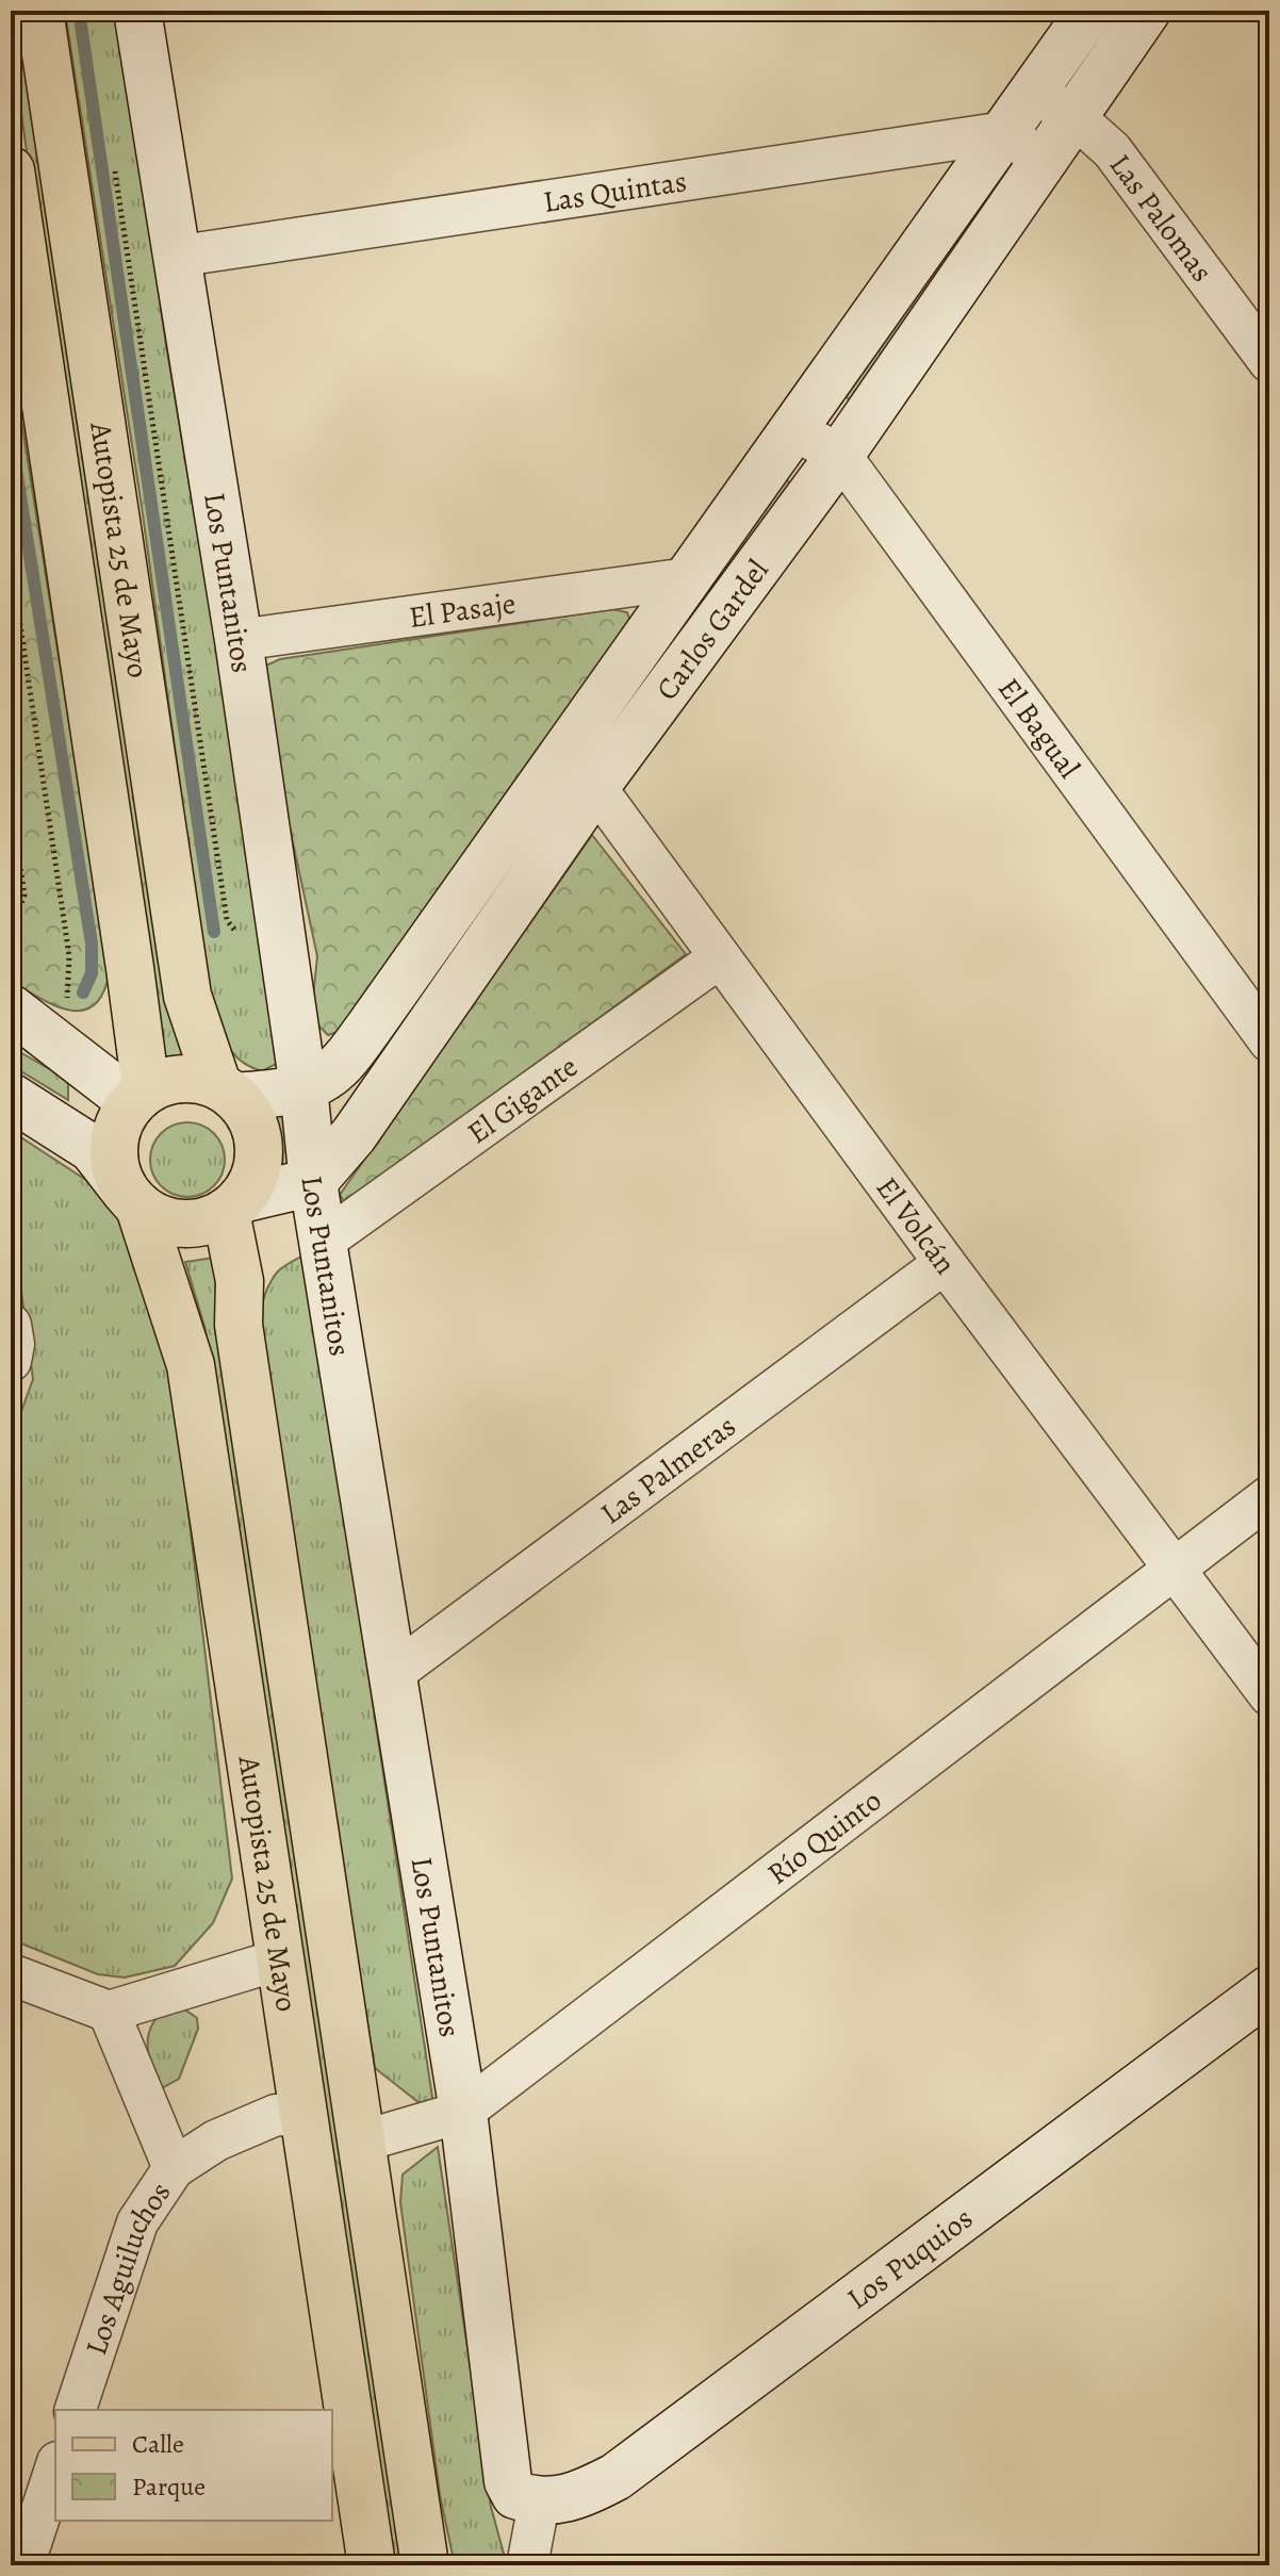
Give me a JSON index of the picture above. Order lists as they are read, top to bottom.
{
  "streets": {
    "main road": ["Autopista 25 de Mayo"],
    "street": [
      "Las Quintas",
      "Las Palomas",
      "Los Puntanitos",
      "El Pasaje",
      "Carlos Gardel",
      "El Bagual",
      "El Gigante",
      "El Volcán",
      "Las Palmeras",
      "Río Quinto",
      "Los Puquios",
      "Los Aguiluchos"
    ]
  },
  "crossings": [
    ["Las Quintas", "Los Puntanitos"],
    ["Las Quintas", "Carlos Gardel"],
    ["Las Palomas", "Carlos Gardel"],
    ["Autopista 25 de Mayo", "Carlos Gardel"],
    ["Autopista 25 de Mayo", "Río Quinto"],
    ["Autopista 25 de Mayo", "Los Aguiluchos"],
    ["Los Puntanitos", "El Pasaje"],
    ["Los Puntanitos", "Carlos Gardel"],
    ["Los Puntanitos", "El Gigante"],
    ["Los Puntanitos", "Las Palmeras"],
    ["Los Puntanitos", "Río Quinto"],
    ["Los Puntanitos", "Los Puquios"],
    ["El Pasaje", "Carlos Gardel"],
    ["Carlos Gardel", "El Bagual"],
    ["Carlos Gardel", "El Volcán"],
    ["El Gigante", "El Volcán"],
    ["El Volcán", "Las Palmeras"],
    ["El Volcán", "Río Quinto"]
  ],
  "legend": ["Calle", "Parque"]
}
